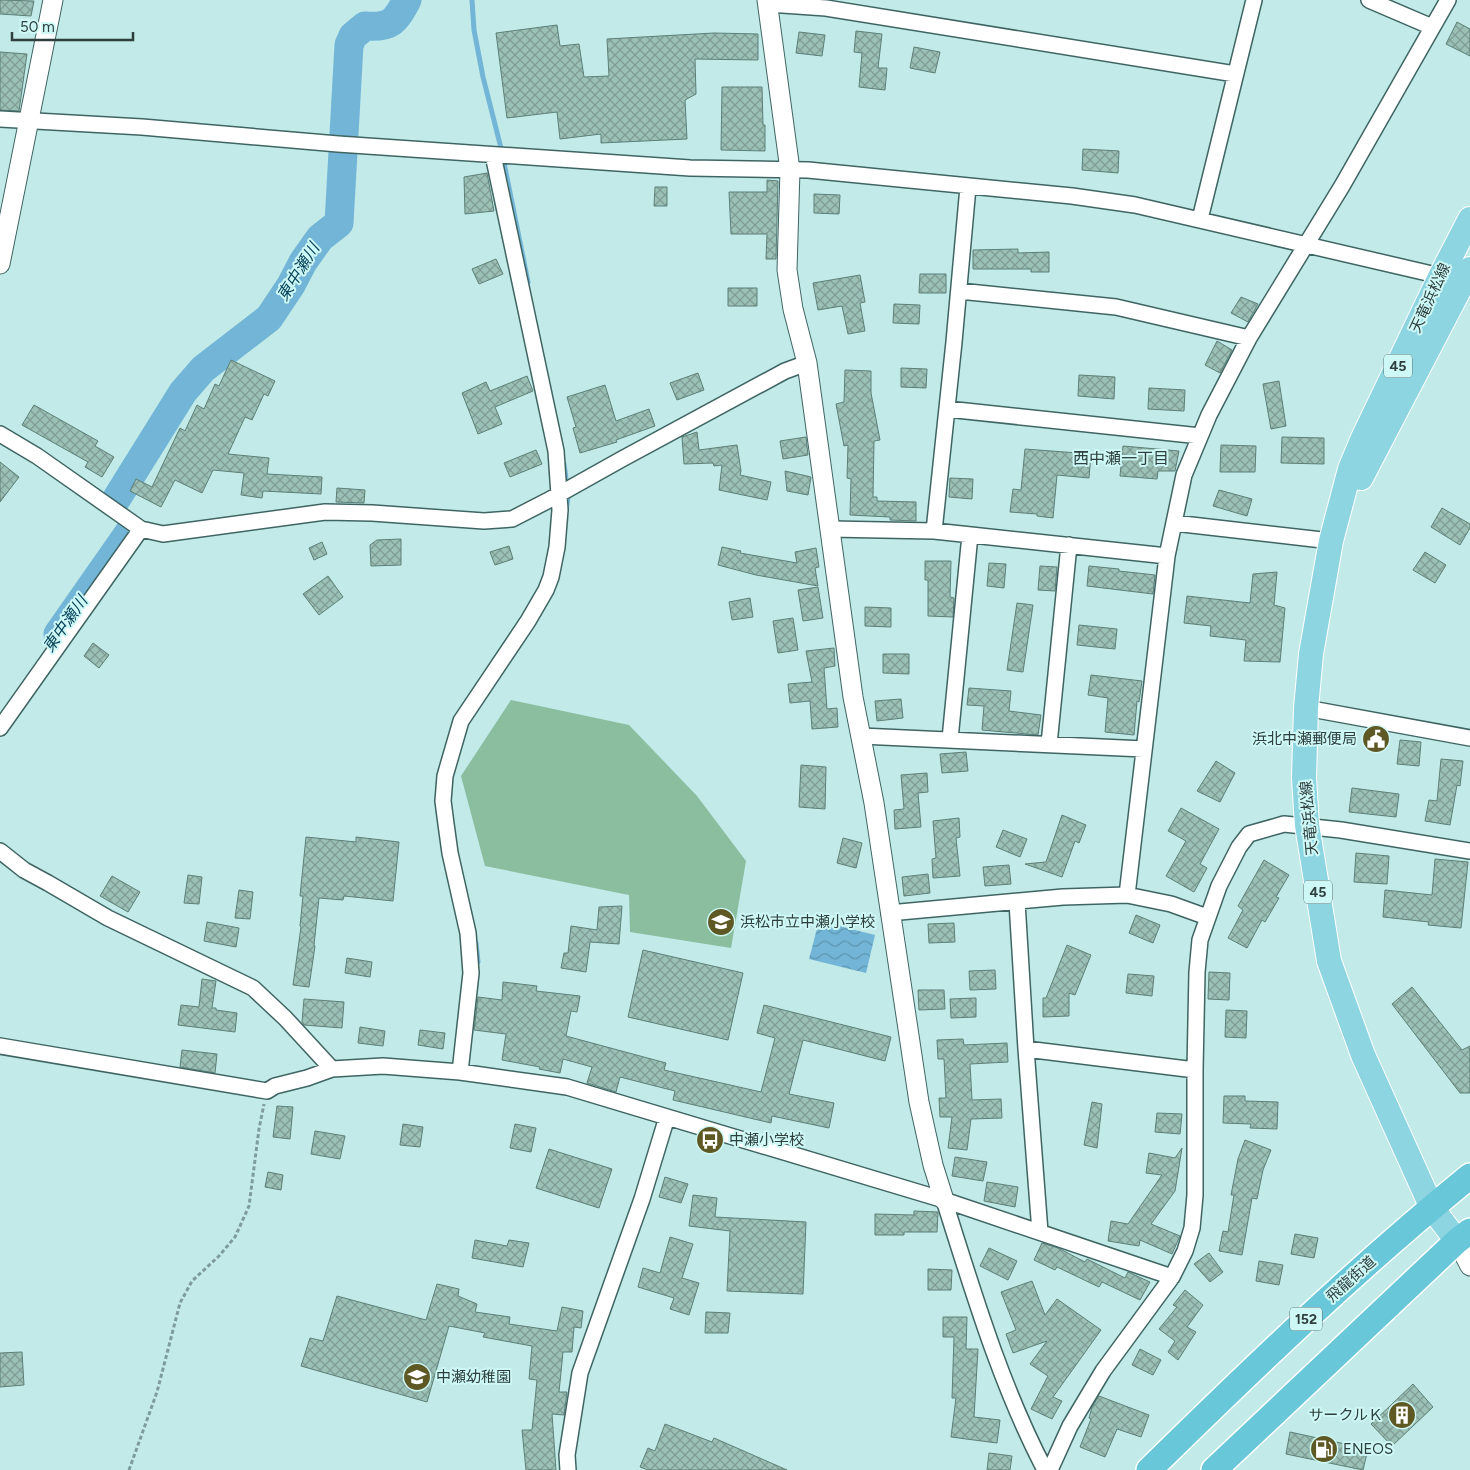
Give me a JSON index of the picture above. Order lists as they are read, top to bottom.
{
  "streets": {
    "highway": ["飛龍街道", "152"],
    "main road": ["天竜浜松線", "45"]
  },
  "crossings": [
    ["天竜浜松線", "飛龍街道"]
  ],
  "districts": ["西中瀬一丁目"],
  "water": ["東中瀬川"],
  "places": {
    "public building": ["浜北中瀬郵便局"],
    "school or university": ["浜松市立中瀬小学校", "中瀬幼稚園"],
    "bus stop": ["中瀬小学校"],
    "building": ["サークルＫ"],
    "fuel station": ["ENEOS"]
  },
  "scale_bar": "50 m"
}
